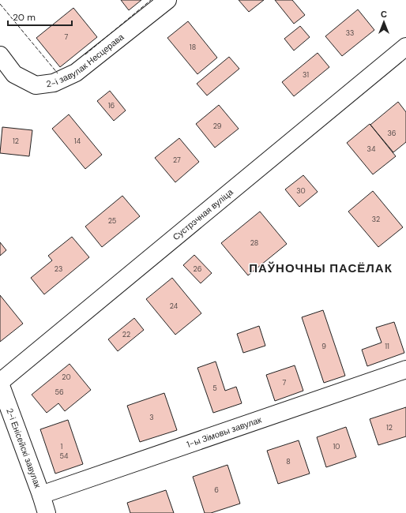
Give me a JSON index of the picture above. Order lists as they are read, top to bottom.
{
  "streets": {
    "street": [
      "2-і завулак Несцерава",
      "Сустрэчная вуліца",
      "1-ы Зімовы завулак",
      "2-і Енісейскі завулак"
    ]
  },
  "crossings": [
    ["Сустрэчная вуліца", "2-і Енісейскі завулак"],
    ["1-ы Зімовы завулак", "2-і Енісейскі завулак"]
  ],
  "districts": ["ПАЎНОЧНЫ ПАСЁЛАК"],
  "house_numbers": [
    "33",
    "7",
    "18",
    "31",
    "16",
    "29",
    "36",
    "12",
    "14",
    "34",
    "27",
    "30",
    "32",
    "25",
    "28",
    "23",
    "26",
    "24",
    "22",
    "9",
    "11",
    "20",
    "7",
    "5",
    "56",
    "3",
    "12",
    "1",
    "10",
    "54",
    "8",
    "6"
  ],
  "scale_bar": "20 m",
  "north": "top"
}
